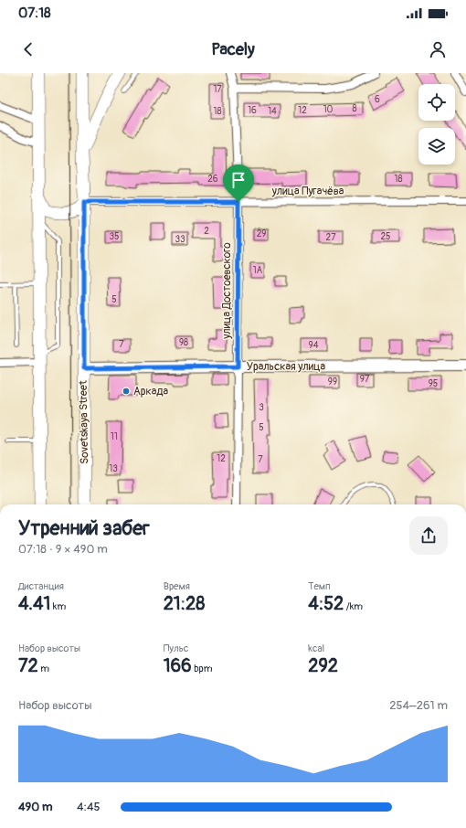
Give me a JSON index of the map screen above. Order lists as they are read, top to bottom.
{
  "streets": {
    "main road": ["Sovetskaya Street"],
    "street": ["улица Пугачёва", "улица Достоевского", "Уральская улица"]
  },
  "crossings": [
    ["улица Пугачёва", "улица Достоевского"],
    ["улица Пугачёва", "Sovetskaya Street"],
    ["улица Достоевского", "Уральская улица"],
    ["Уральская улица", "Sovetskaya Street"]
  ],
  "places": ["Аркада"],
  "house_numbers": [
    "17",
    "6",
    "8",
    "10",
    "16",
    "12",
    "18",
    "14",
    "26",
    "18",
    "2",
    "29",
    "35",
    "25",
    "27",
    "33",
    "1А",
    "5",
    "98",
    "7",
    "94",
    "97",
    "99",
    "95",
    "3",
    "5",
    "11",
    "12",
    "7",
    "13"
  ],
  "page": {
    "status": "07:18",
    "header": "Pacely",
    "heading": ["Утренний забег", "07:18 · 9 × 490 m"],
    "stats": [
      ["Дистанция", "4.41 km"],
      ["Время", "21:28"],
      ["Темп", "4:52 /km"],
      ["Набор высоты", "72 m"],
      ["Пульс", "166 bpm"],
      ["kcal", "292"]
    ],
    "chart": ["Набор высоты", "254–261 m"],
    "list": [
      {
        "name": "490 m",
        "note": "4:45"
      }
    ]
  }
}
